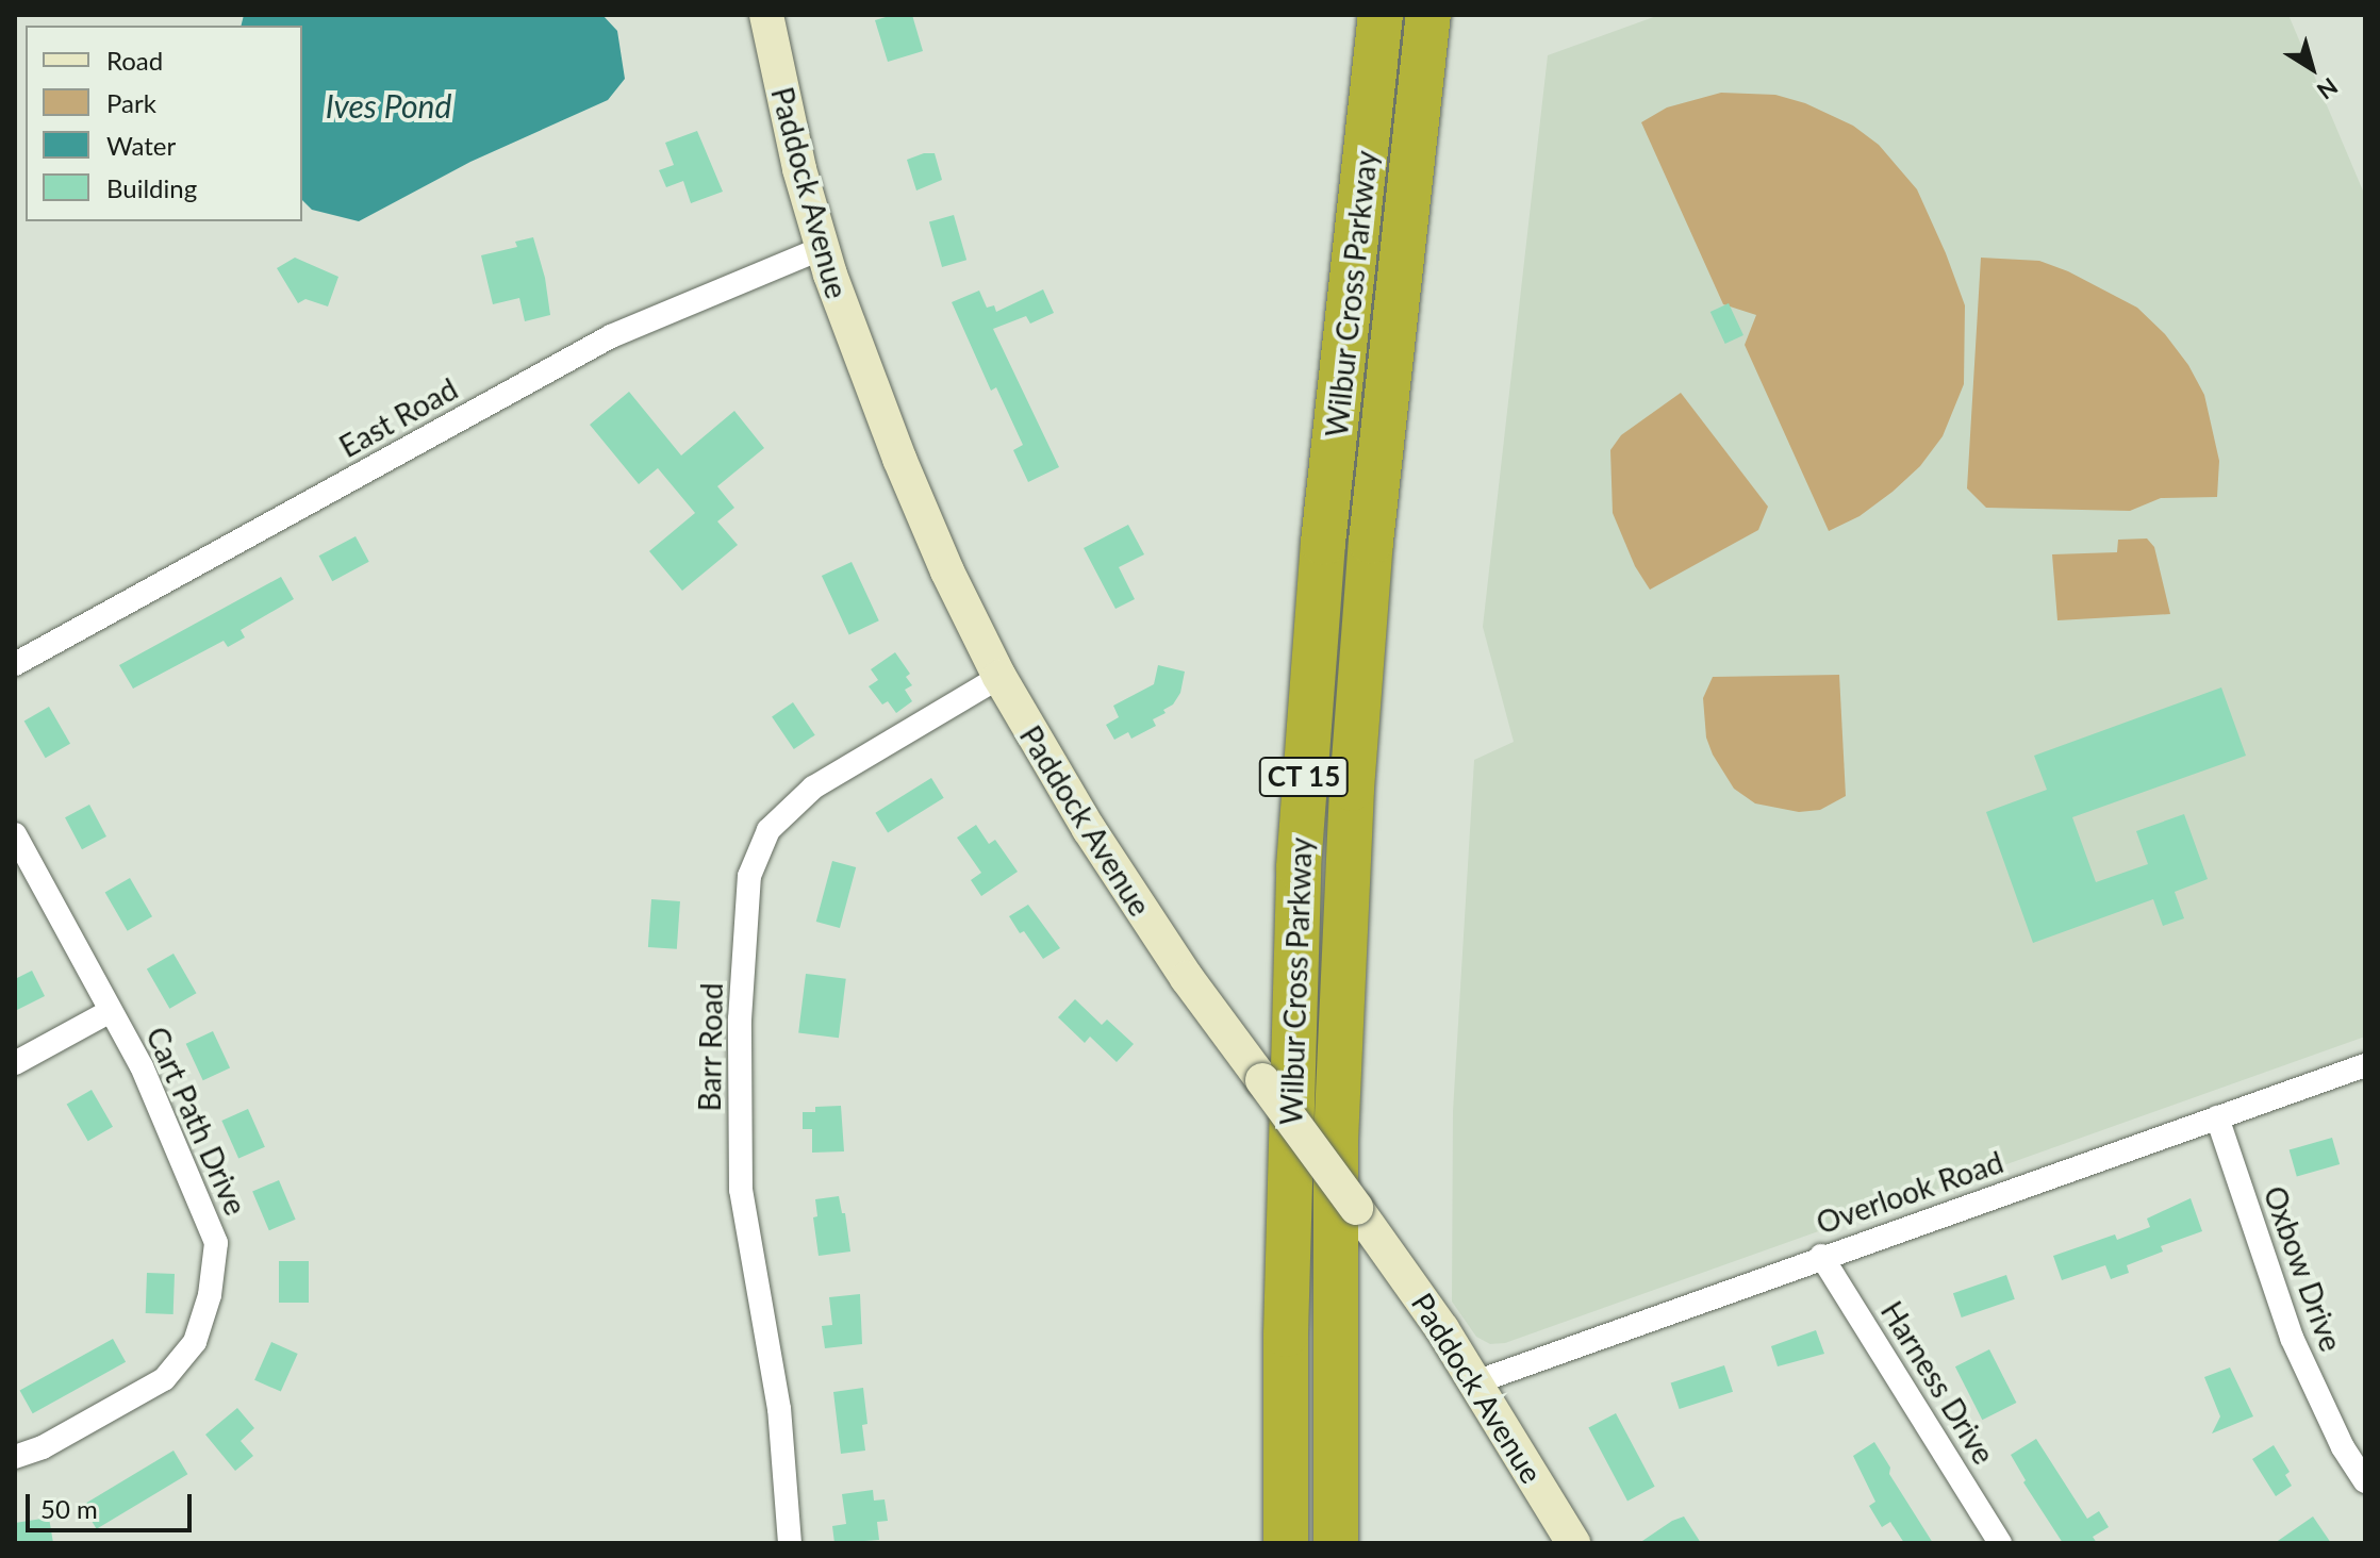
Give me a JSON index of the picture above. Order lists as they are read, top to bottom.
{
  "streets": {
    "highway": ["Wilbur Cross Parkway", "CT 15"],
    "main road": ["Paddock Avenue"],
    "street": [
      "East Road",
      "Barr Road",
      "Cart Path Drive",
      "Overlook Road",
      "Oxbow Drive",
      "Harness Drive"
    ]
  },
  "crossings": [
    ["Paddock Avenue", "East Road"],
    ["Paddock Avenue", "Barr Road"],
    ["Paddock Avenue", "Overlook Road"],
    ["Overlook Road", "Oxbow Drive"],
    ["Overlook Road", "Harness Drive"]
  ],
  "water": ["Ives Pond"],
  "legend": [
    "Road",
    "Park",
    "Water",
    "Building"
  ],
  "scale_bar": "50 m",
  "north": "bottom right"
}
